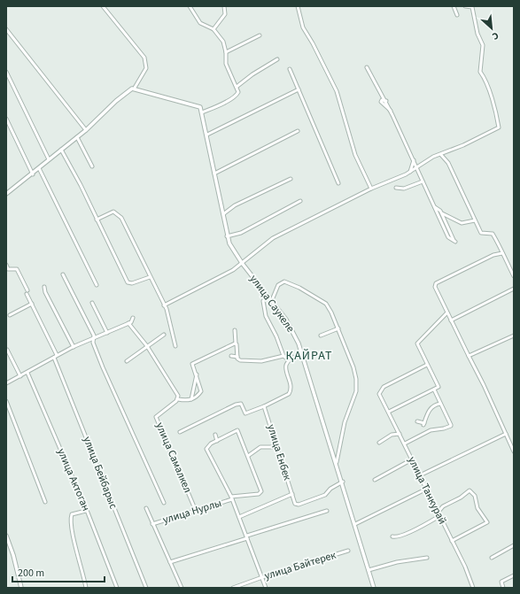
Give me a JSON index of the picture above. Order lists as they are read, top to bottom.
{
  "streets": {
    "street": [
      "улица Саукеле",
      "улица Енбек",
      "улица Самалкел",
      "улица Бейбарыс",
      "улица Актоган",
      "улица Танкурай",
      "улица Нурлы",
      "улица Байтерек"
    ]
  },
  "crossings": [
    ["улица Самалкел", "улица Нурлы"]
  ],
  "districts": ["ҚАЙРАТ"],
  "scale_bar": "200 m",
  "north": "bottom right"
}
